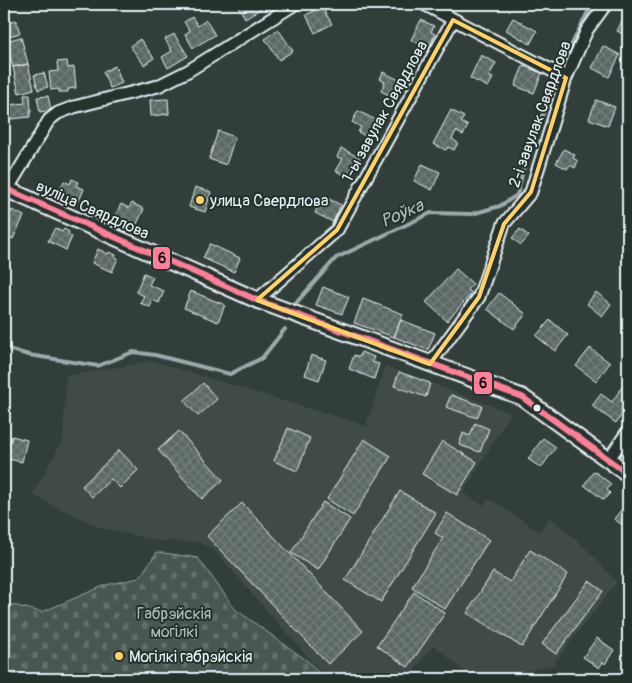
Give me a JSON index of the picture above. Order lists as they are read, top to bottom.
{
  "streets": {
    "street": ["1-ы завулак Свярдлова", "2-і завулак Свярдлова", "вуліца Свярдлова"]
  },
  "crossings": [
    ["1-ы завулак Свярдлова", "вуліца Свярдлова"],
    ["2-і завулак Свярдлова", "вуліца Свярдлова"]
  ],
  "water": ["Роўка"],
  "parks": ["Габрэйскія могілкі"],
  "places": ["улица Свердлова", "Могілкі габрэйскія"],
  "lines": ["transit line 6"]
}
